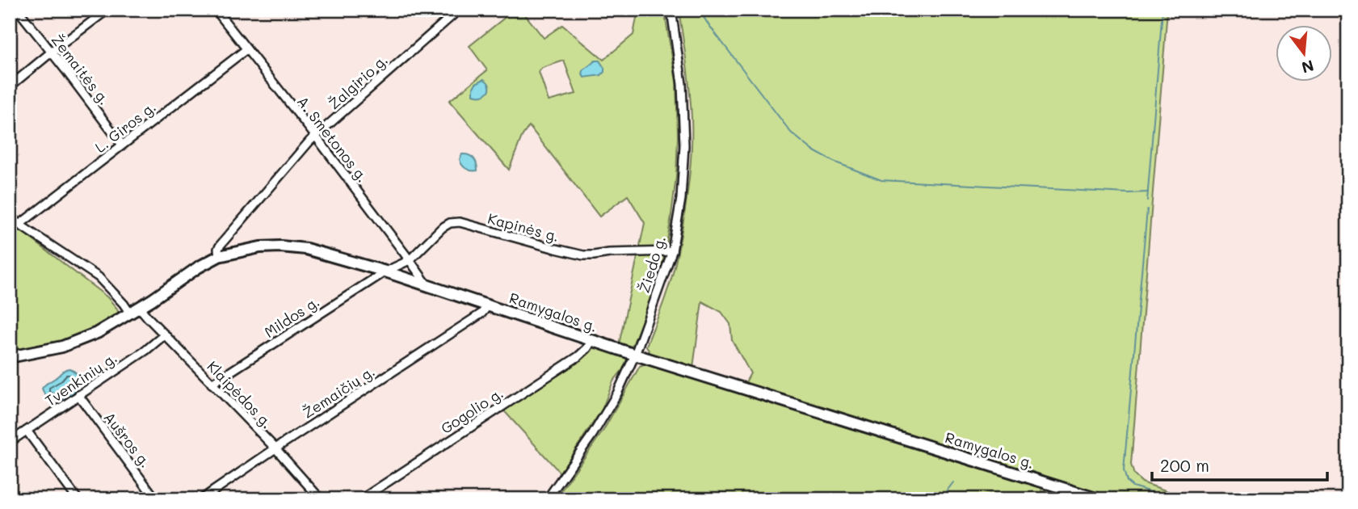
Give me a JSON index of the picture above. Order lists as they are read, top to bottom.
{
  "streets": {
    "main road": ["Ramygalos g."],
    "street": [
      "Žemaitės g.",
      "Žalgirio g.",
      "L. Giros g.",
      "A. Smetonos g.",
      "Kapinės g.",
      "Žiedo g.",
      "Mildos g.",
      "Tvenkinių g.",
      "Žemaičių g.",
      "Klaipėdos g.",
      "Gogolio g.",
      "Aušros g."
    ]
  },
  "crossings": [
    ["Žemaitės g.", "L. Giros g."],
    ["Žalgirio g.", "A. Smetonos g."],
    ["Žalgirio g.", "Ramygalos g."],
    ["L. Giros g.", "A. Smetonos g."],
    ["L. Giros g.", "Klaipėdos g."],
    ["A. Smetonos g.", "Kapinės g."],
    ["A. Smetonos g.", "Ramygalos g."],
    ["Kapinės g.", "Žiedo g."],
    ["Kapinės g.", "Ramygalos g."],
    ["Kapinės g.", "Mildos g."],
    ["Žiedo g.", "Ramygalos g."],
    ["Ramygalos g.", "Mildos g."],
    ["Ramygalos g.", "Žemaičių g."],
    ["Ramygalos g.", "Klaipėdos g."],
    ["Ramygalos g.", "Gogolio g."],
    ["Mildos g.", "Klaipėdos g."],
    ["Tvenkinių g.", "Klaipėdos g."],
    ["Tvenkinių g.", "Aušros g."],
    ["Žemaičių g.", "Klaipėdos g."]
  ],
  "scale_bar": "200 m",
  "north": "bottom"
}
